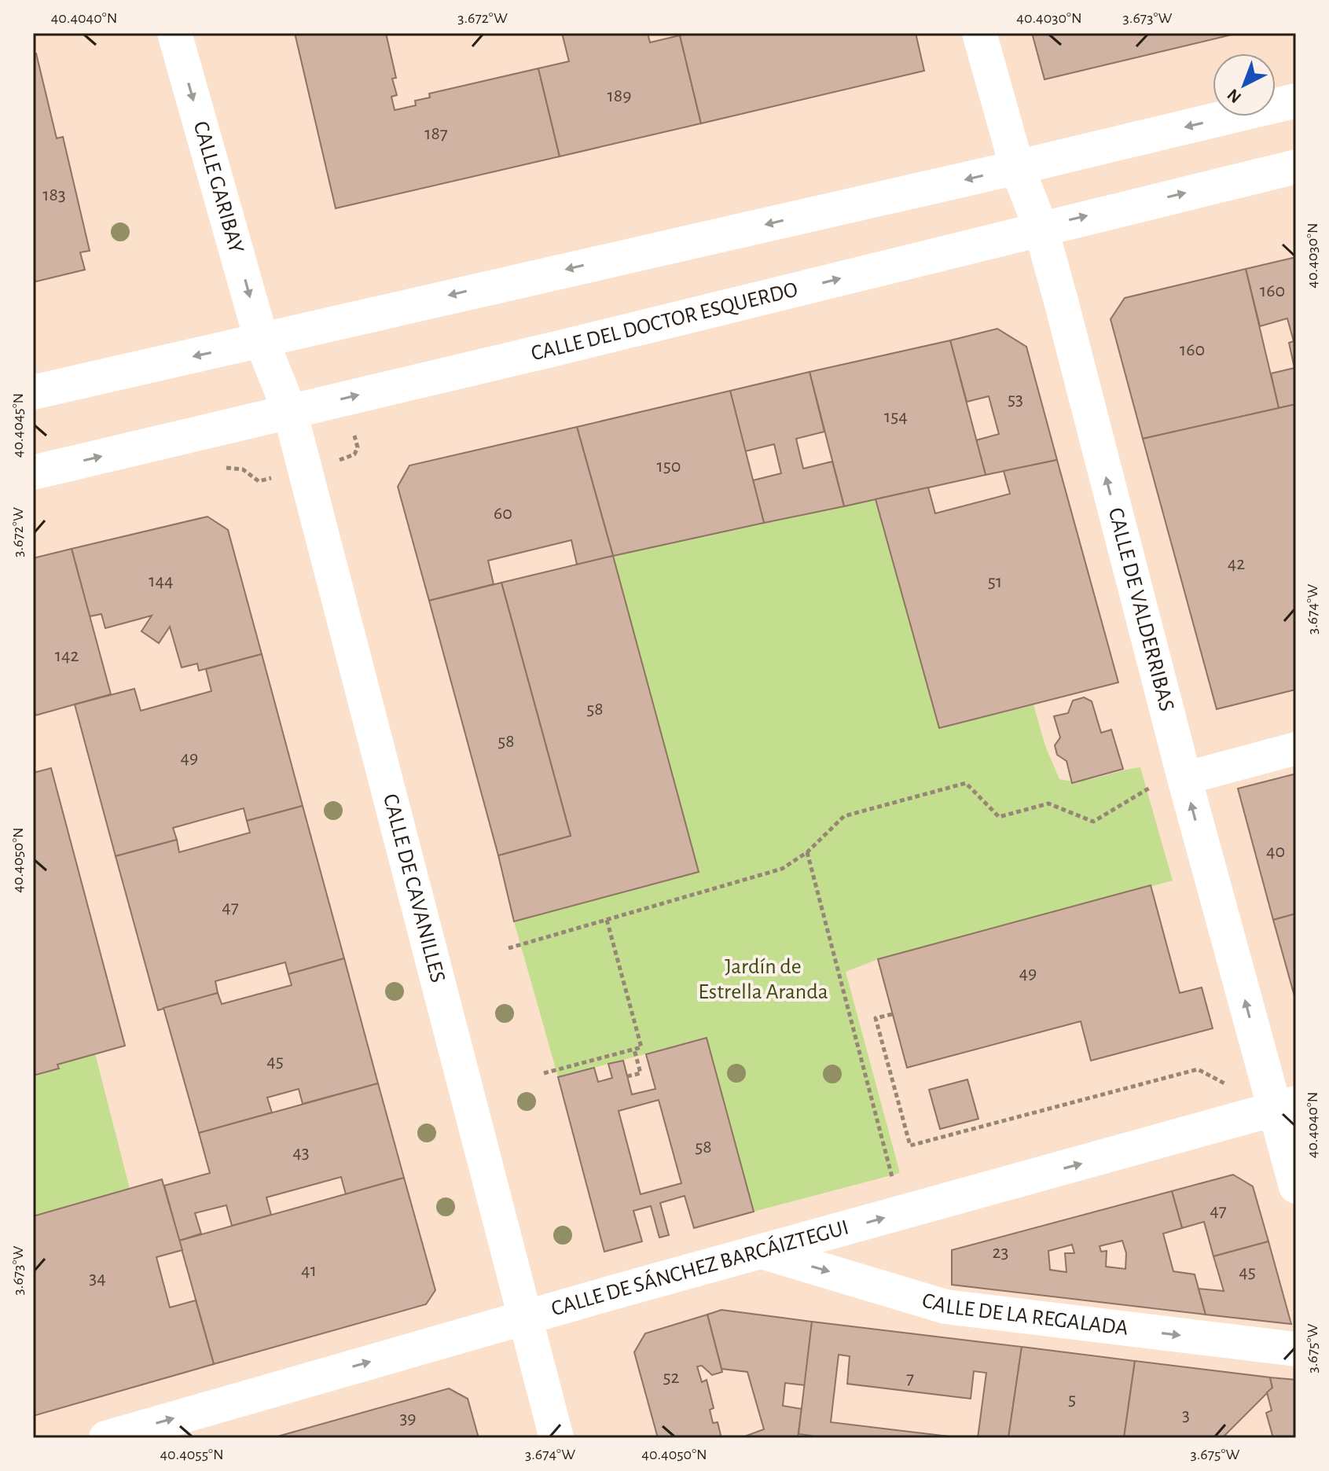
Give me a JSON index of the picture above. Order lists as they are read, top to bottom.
{
  "streets": {
    "street": [
      "CALLE GARIBAY",
      "CALLE DEL DOCTOR ESQUERDO",
      "CALLE DE VALDERRIBAS",
      "CALLE DE CAVANILLES",
      "CALLE DE SÁNCHEZ BARCÁIZTEGUI",
      "CALLE DE LA REGALADA"
    ]
  },
  "crossings": [
    ["CALLE GARIBAY", "CALLE DE CAVANILLES"],
    ["CALLE DEL DOCTOR ESQUERDO", "CALLE DE VALDERRIBAS"],
    ["CALLE DEL DOCTOR ESQUERDO", "CALLE DE CAVANILLES"],
    ["CALLE DE VALDERRIBAS", "CALLE DE SÁNCHEZ BARCÁIZTEGUI"],
    ["CALLE DE CAVANILLES", "CALLE DE SÁNCHEZ BARCÁIZTEGUI"],
    ["CALLE DE SÁNCHEZ BARCÁIZTEGUI", "CALLE DE LA REGALADA"]
  ],
  "one_way": [
    "CALLE GARIBAY",
    "CALLE DE VALDERRIBAS",
    "CALLE DE SÁNCHEZ BARCÁIZTEGUI",
    "CALLE DE LA REGALADA"
  ],
  "parks": ["Jardín de Estrella Aranda"],
  "house_numbers": [
    "189",
    "187",
    "183",
    "160",
    "160",
    "53",
    "154",
    "150",
    "60",
    "42",
    "144",
    "51",
    "142",
    "58",
    "58",
    "49",
    "40",
    "47",
    "49",
    "45",
    "58",
    "43",
    "47",
    "23",
    "41",
    "45",
    "34",
    "52",
    "7",
    "5",
    "3",
    "39"
  ],
  "north": "bottom left",
  "coordinates": [
    "40.4040°N",
    "3.672°W",
    "40.4030°N",
    "3.673°W",
    "40.4045°N",
    "3.674°W",
    "40.4050°N",
    "3.675°W",
    "40.4055°N"
  ]
}
